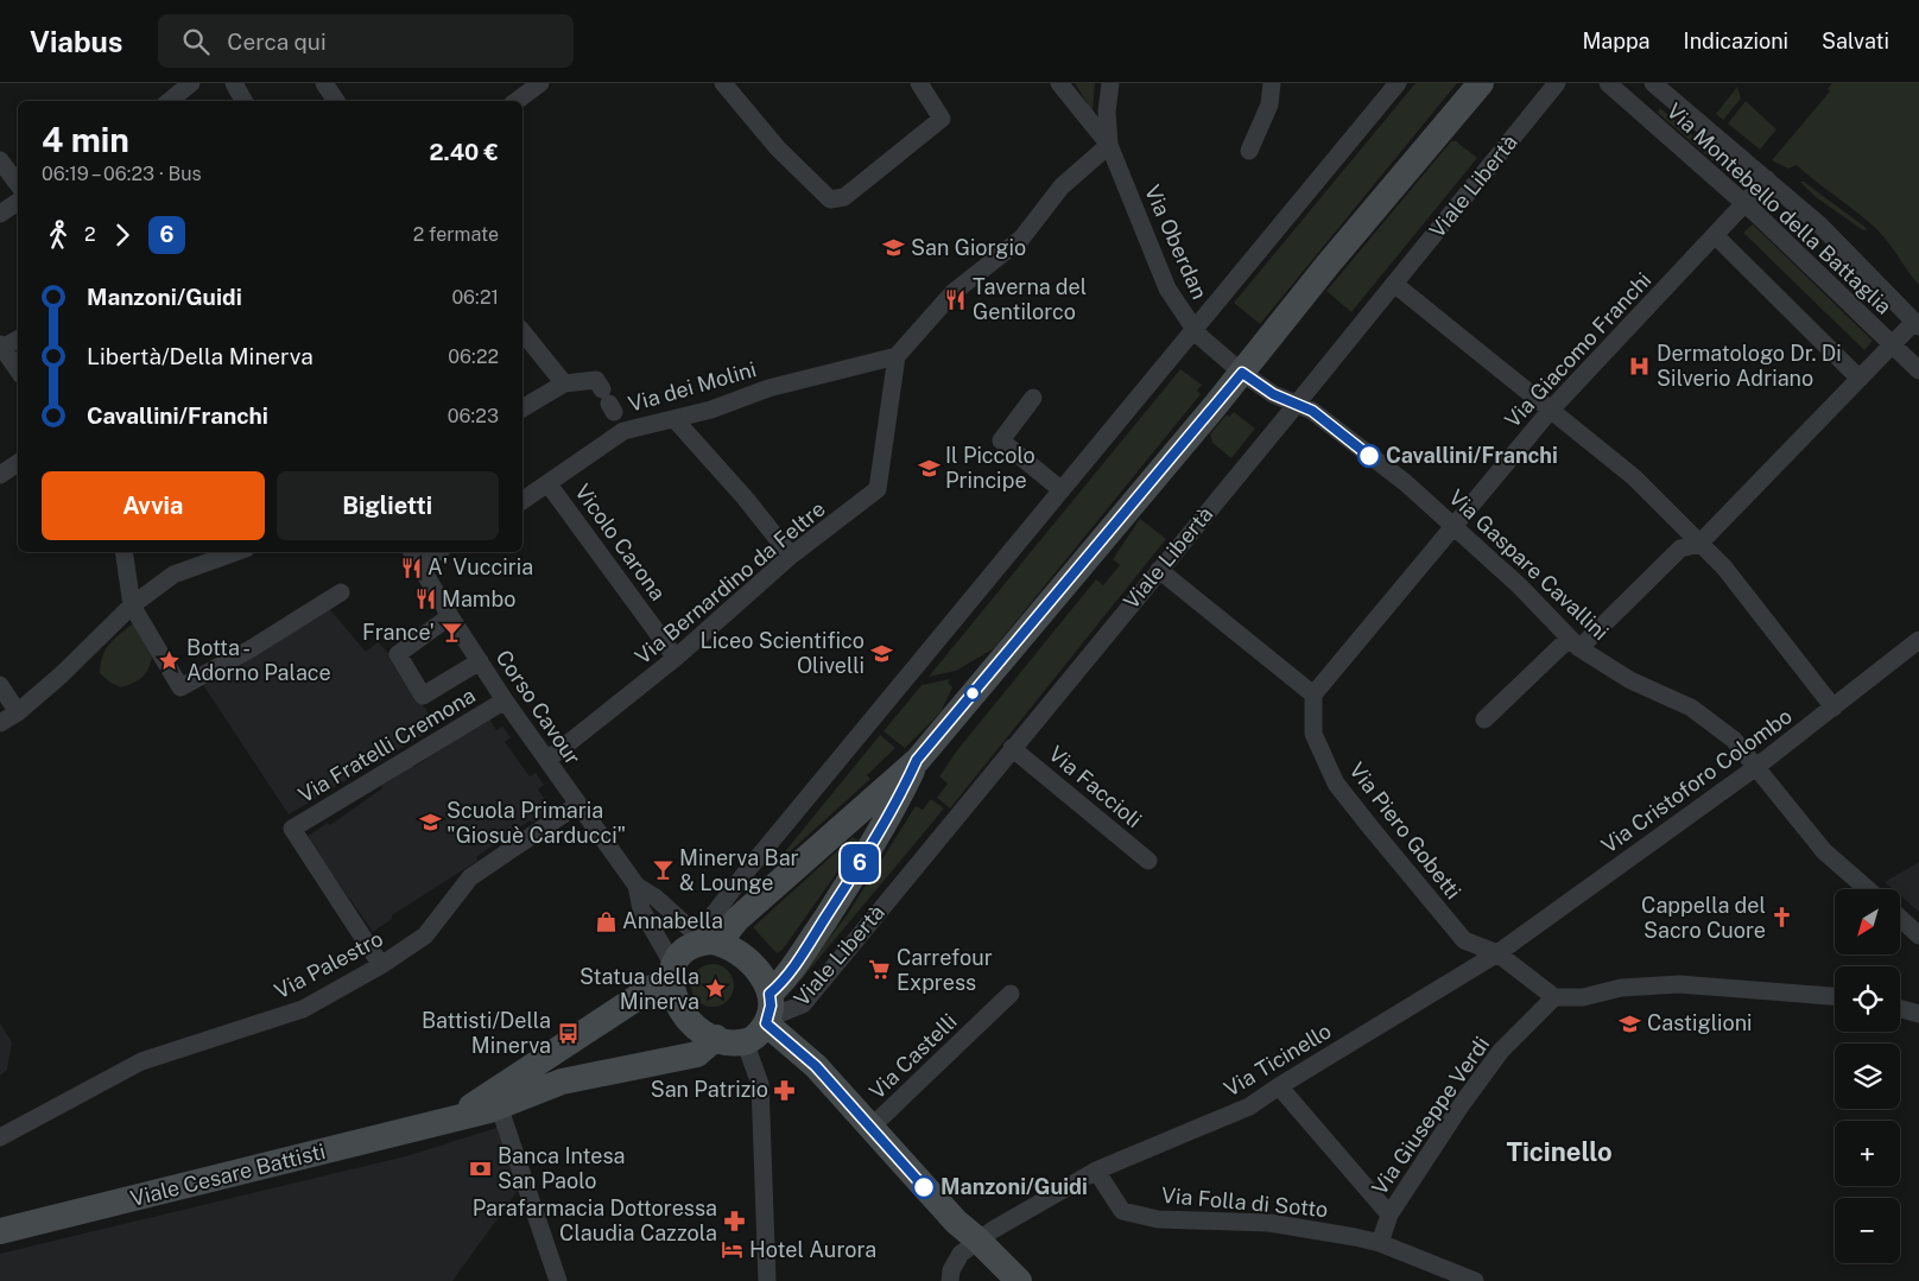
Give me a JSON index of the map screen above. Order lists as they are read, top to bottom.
{
  "streets": {
    "main road": ["Viale Libertà", "Viale Cesare Battisti"],
    "street": [
      "Via Montebello della Battaglia",
      "Via Oberdan",
      "Via Giacomo Franchi",
      "Via dei Molini",
      "Vicolo Carona",
      "Via Gaspare Cavallini",
      "Via Bernardino da Feltre",
      "Corso Cavour",
      "Via Fratelli Cremona",
      "Via Cristoforo Colombo",
      "Via Faccioli",
      "Via Piero Gobetti",
      "Via Palestro",
      "Via Castelli",
      "Via Ticinello",
      "Via Giuseppe Verdi",
      "Via Folla di Sotto"
    ]
  },
  "crossings": [
    ["Viale Libertà", "Via Oberdan"],
    ["Viale Libertà", "Via Gaspare Cavallini"],
    ["Viale Libertà", "Corso Cavour"],
    ["Viale Libertà", "Via Faccioli"],
    ["Viale Libertà", "Viale Cesare Battisti"],
    ["Via Montebello della Battaglia", "Via Giacomo Franchi"],
    ["Via Oberdan", "Via Gaspare Cavallini"],
    ["Via Giacomo Franchi", "Via Gaspare Cavallini"],
    ["Via Giacomo Franchi", "Via Piero Gobetti"],
    ["Via dei Molini", "Vicolo Carona"],
    ["Via dei Molini", "Via Bernardino da Feltre"],
    ["Vicolo Carona", "Via Bernardino da Feltre"],
    ["Via Gaspare Cavallini", "Via Cristoforo Colombo"],
    ["Via Bernardino da Feltre", "Corso Cavour"],
    ["Corso Cavour", "Via Fratelli Cremona"],
    ["Corso Cavour", "Via Palestro"],
    ["Corso Cavour", "Viale Cesare Battisti"],
    ["Via Fratelli Cremona", "Via Palestro"],
    ["Via Cristoforo Colombo", "Via Piero Gobetti"],
    ["Via Cristoforo Colombo", "Via Ticinello"],
    ["Via Piero Gobetti", "Via Ticinello"],
    ["Via Ticinello", "Via Folla di Sotto"],
    ["Via Giuseppe Verdi", "Via Folla di Sotto"]
  ],
  "districts": ["Ticinello"],
  "places": {
    "school or university": [
      "San Giorgio",
      "Il Piccolo Principe",
      "Liceo Scientifico Olivelli",
      "Scuola Primaria \"Giosuè Carducci\"",
      "Castiglioni"
    ],
    "restaurant": ["Taverna del Gentilorco", "A' Vucciria", "Mambo"],
    "hospital": ["Dermatologo Dr. Di Silverio Adriano"],
    "other": ["Cavallini/Franchi", "Manzoni/Guidi"],
    "bar": ["France'", "Minerva Bar & Lounge"],
    "place": ["Botta - Adorno Palace", "Statua della Minerva"],
    "church": ["Cappella del Sacro Cuore"],
    "shop": ["Annabella"],
    "supermarket": ["Carrefour Express"],
    "bus stop": ["Battisti/Della Minerva"],
    "pharmacy": ["San Patrizio", "Parafarmacia Dottoressa Claudia Cazzola"],
    "bank": ["Banca Intesa San Paolo"],
    "hotel": ["Hotel Aurora"]
  },
  "lines": ["bus line 6"],
  "north": "bottom left",
  "page": {
    "header": "Viabus",
    "search": "Cerca qui",
    "nav": ["Mappa", "Indicazioni", "Salvati"],
    "on_map": "6",
    "heading": ["4 min", "06:19 – 06:23 · Bus", "2.40 €"],
    "legs": ["2", "6", "2 fermate"],
    "list": [
      {
        "name": "Manzoni/Guidi",
        "value": "06:21"
      },
      {
        "name": "Libertà/Della Minerva",
        "value": "06:22"
      },
      {
        "name": "Cavallini/Franchi",
        "value": "06:23"
      }
    ],
    "buttons": ["Avvia", "Biglietti"],
    "map_buttons": ["+", "−"]
  }
}
